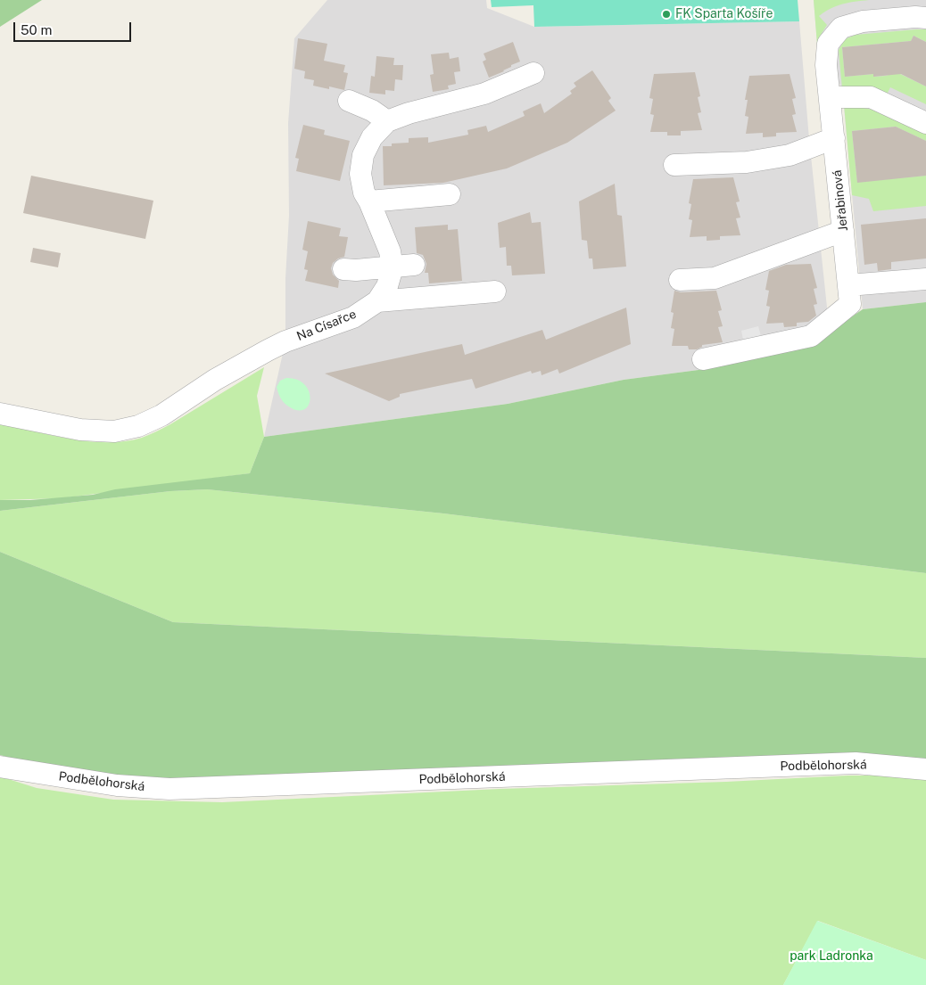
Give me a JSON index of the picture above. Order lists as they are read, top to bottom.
{
  "streets": {
    "street": ["Jeřabinová", "Na Císařce", "Podbělohorská"]
  },
  "parks": ["park Ladronka"],
  "places": ["FK Sparta Košíře"],
  "scale_bar": "50 m"
}
